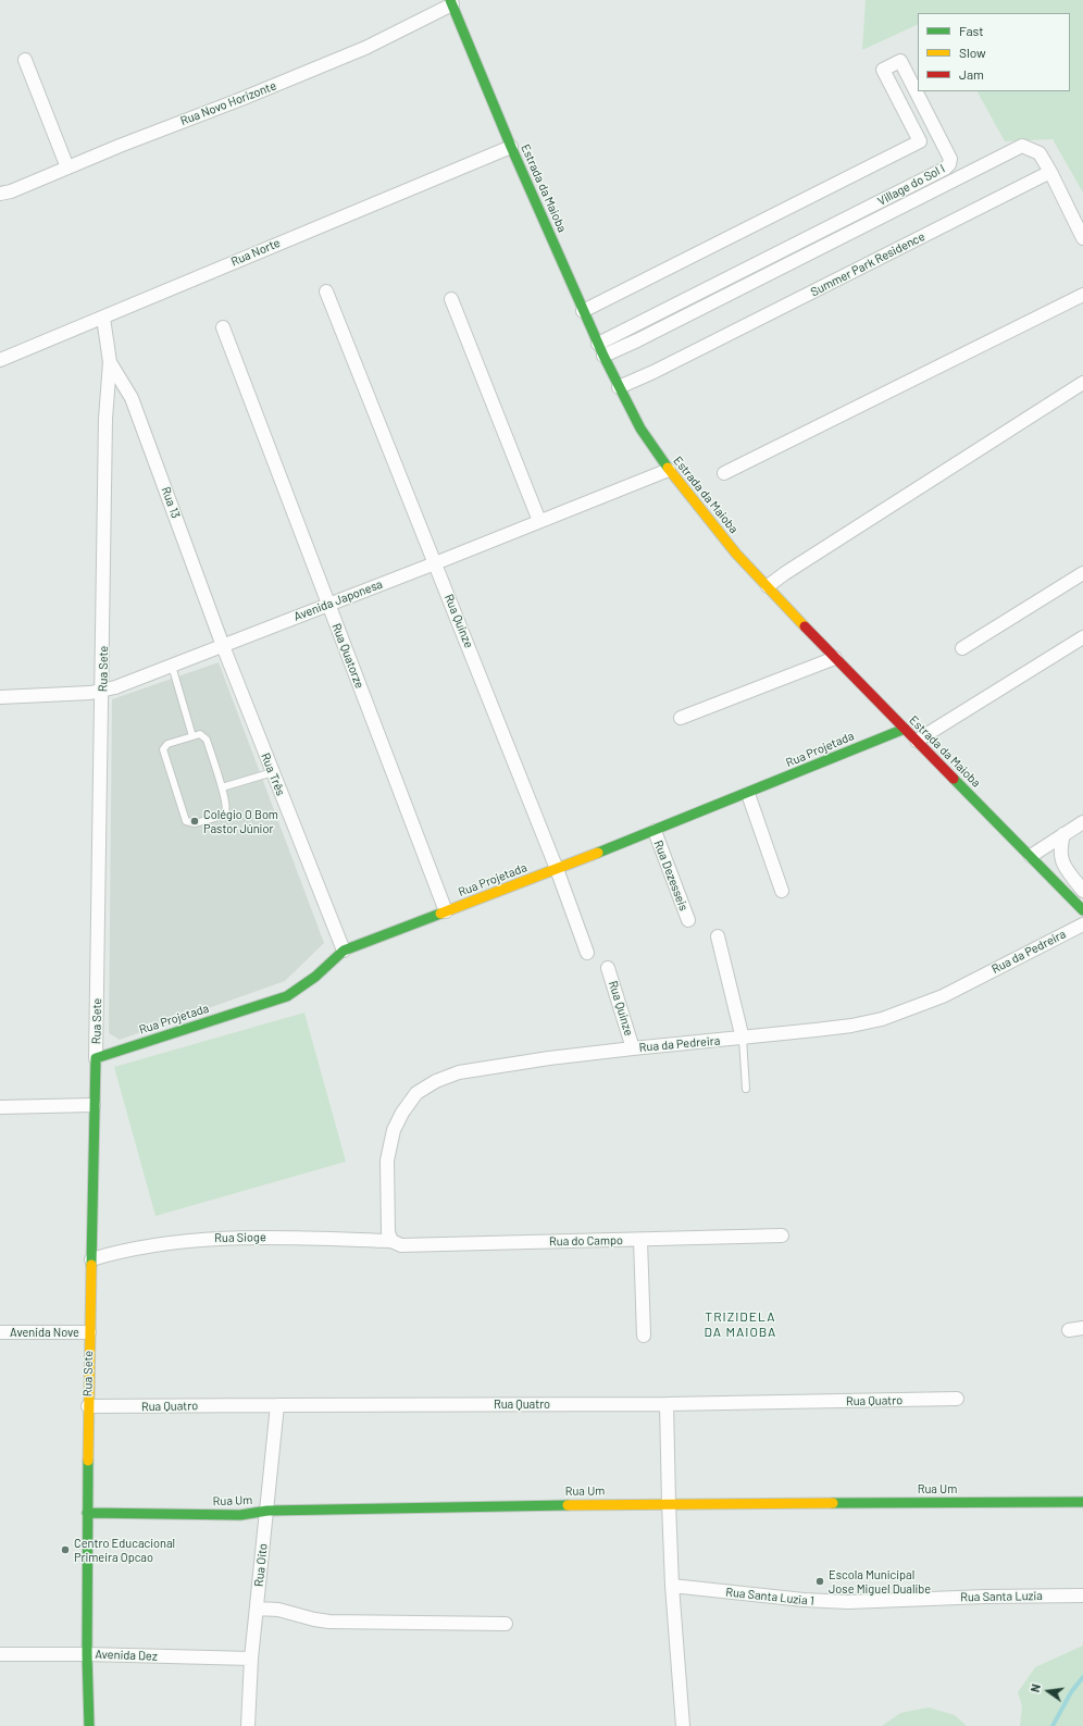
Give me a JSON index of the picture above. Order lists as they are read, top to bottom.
{
  "streets": {
    "street": [
      "Rua Novo Horizonte",
      "Village do Sol I",
      "Estrada da Maioba",
      "Rua Norte",
      "Summer Park Residence",
      "Rua 13",
      "Avenida Japonesa",
      "Rua Quinze",
      "Rua Quatorze",
      "Rua Sete",
      "Rua Projetada",
      "Rua Três",
      "Rua Dezesseis",
      "Rua da Pedreira",
      "Rua Sioge",
      "Rua do Campo",
      "Avenida Nove",
      "Rua Quatro",
      "Rua Um",
      "Rua Oito",
      "Rua Santa Luzia 1",
      "Rua Santa Luzia",
      "Avenida Dez"
    ]
  },
  "crossings": [
    ["Rua Novo Horizonte", "Estrada da Maioba"],
    ["Village do Sol I", "Estrada da Maioba"],
    ["Estrada da Maioba", "Rua Norte"],
    ["Estrada da Maioba", "Summer Park Residence"],
    ["Estrada da Maioba", "Avenida Japonesa"],
    ["Estrada da Maioba", "Rua Projetada"],
    ["Rua Norte", "Rua Sete"],
    ["Rua 13", "Avenida Japonesa"],
    ["Rua 13", "Rua Sete"],
    ["Rua 13", "Rua Três"],
    ["Avenida Japonesa", "Rua Quinze"],
    ["Avenida Japonesa", "Rua Quatorze"],
    ["Avenida Japonesa", "Rua Sete"],
    ["Avenida Japonesa", "Rua Três"],
    ["Rua Quinze", "Rua Projetada"],
    ["Rua Quinze", "Rua da Pedreira"],
    ["Rua Quatorze", "Rua Projetada"],
    ["Rua Sete", "Rua Projetada"],
    ["Rua Sete", "Rua Sioge"],
    ["Rua Sete", "Avenida Nove"],
    ["Rua Sete", "Rua Quatro"],
    ["Rua Sete", "Rua Um"],
    ["Rua Sete", "Avenida Dez"],
    ["Rua Projetada", "Rua Três"],
    ["Rua Projetada", "Rua Dezesseis"],
    ["Rua da Pedreira", "Rua Sioge"],
    ["Rua da Pedreira", "Rua do Campo"],
    ["Rua Sioge", "Rua do Campo"],
    ["Rua Quatro", "Rua Oito"],
    ["Rua Um", "Rua Oito"],
    ["Rua Oito", "Avenida Dez"],
    ["Rua Santa Luzia 1", "Rua Santa Luzia"]
  ],
  "districts": ["TRIZIDELA DA MAIOBA"],
  "places": ["Colégio O Bom Pastor Júnior", "Centro Educacional Primeira Opcao", "Escola Municipal Jose Miguel Dualibe"],
  "legend": ["Fast", "Slow", "Jam"],
  "north": "left"
}
